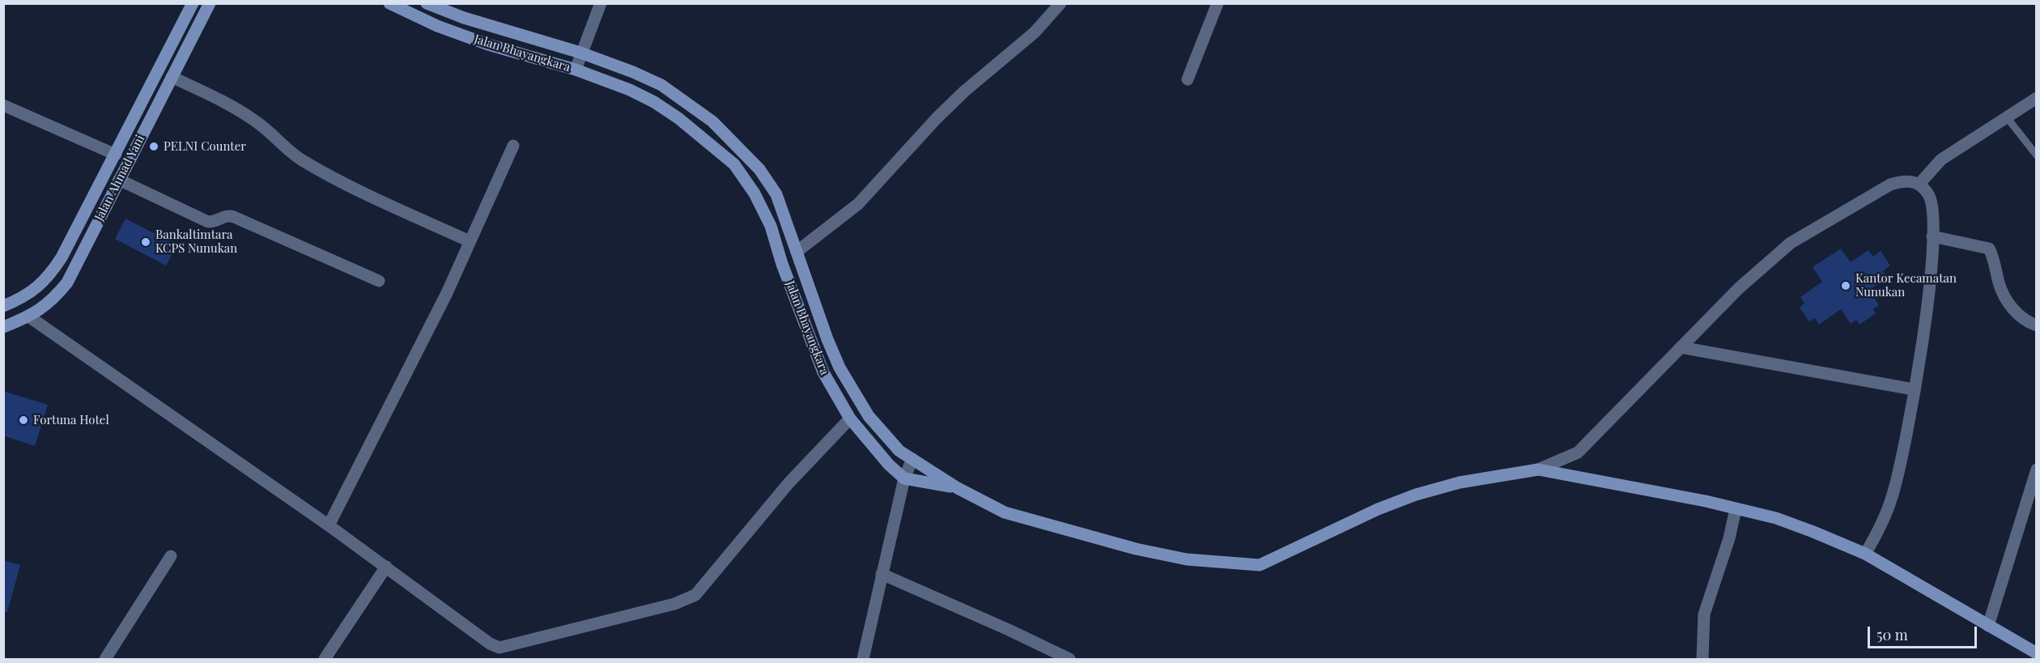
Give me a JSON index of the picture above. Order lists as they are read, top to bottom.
{
  "streets": {
    "main road": ["Jalan Bhayangkara", "Jalan Ahmad Yani"]
  },
  "places": [
    "PELNI Counter",
    "Bankaltimtara KCPS Nunukan",
    "Kantor Kecamatan Nunukan",
    "Fortuna Hotel"
  ],
  "scale_bar": "50 m"
}
